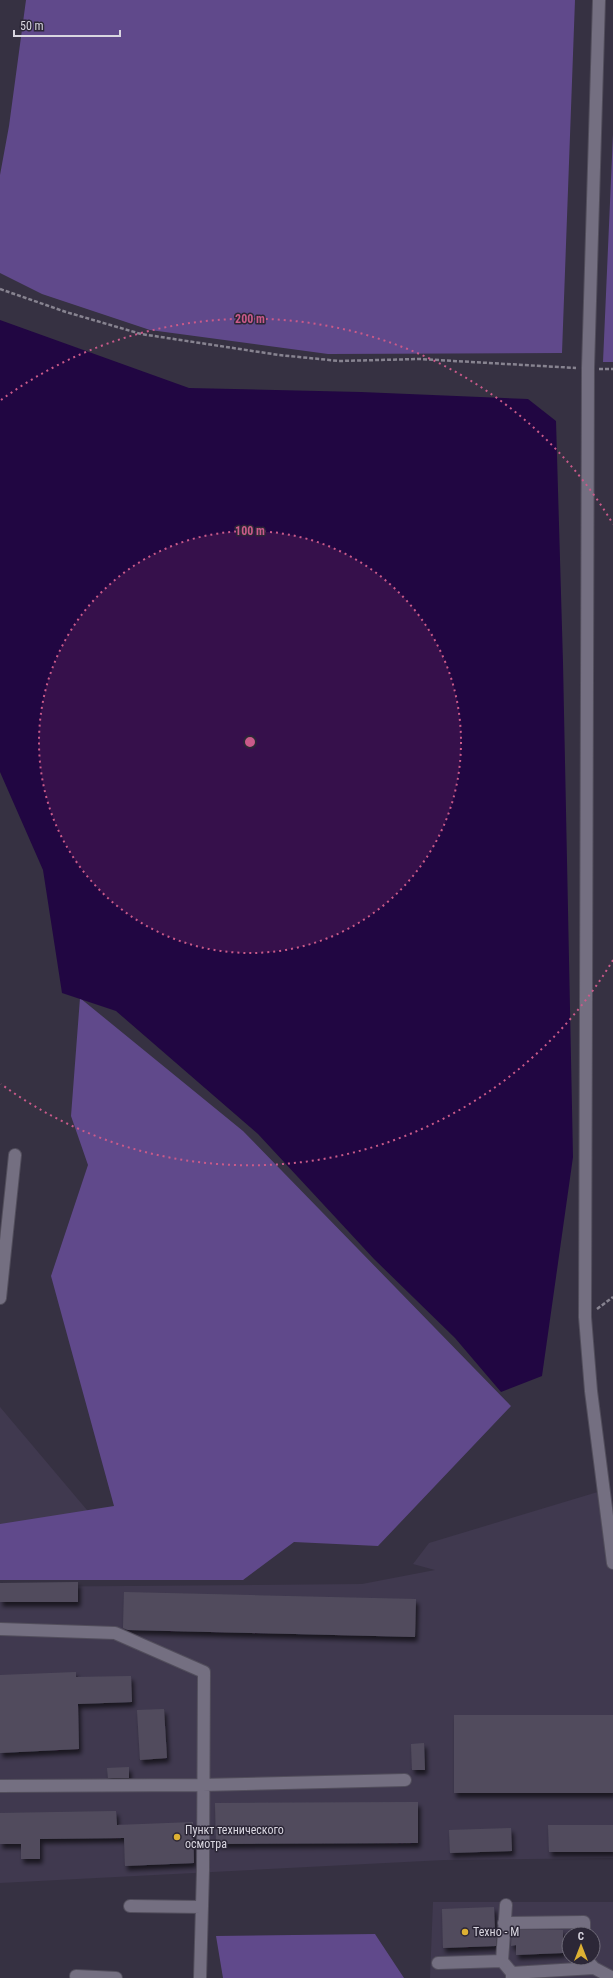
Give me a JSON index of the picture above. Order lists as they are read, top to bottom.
{
  "places": ["Пункт технического осмотра", "Техно - М"],
  "scale_bar": "50 m",
  "north": "top",
  "rings": ["200 m", "100 m"]
}
